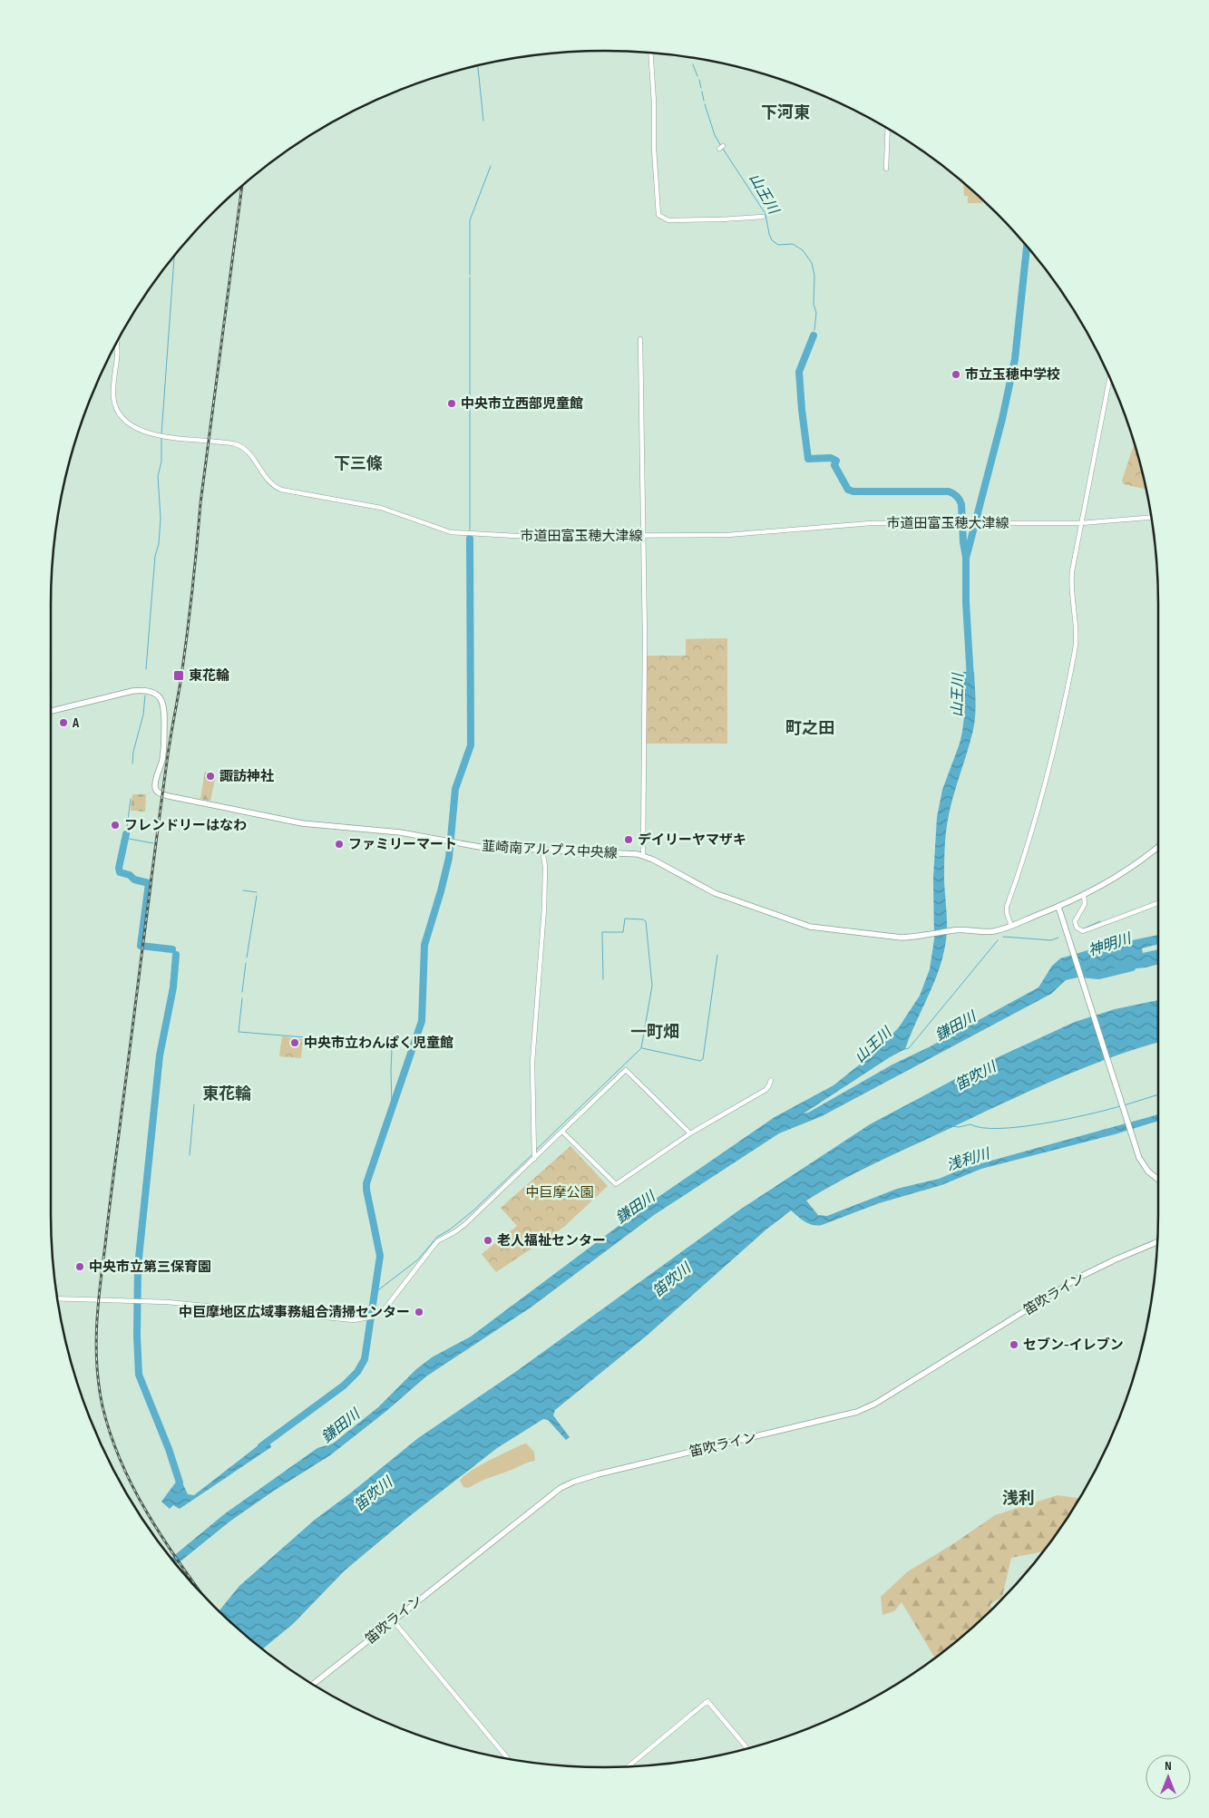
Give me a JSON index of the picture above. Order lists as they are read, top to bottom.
{
  "streets": {
    "main road": ["韮崎南アルプス中央線", "笛吹ライン"],
    "street": ["市道田富玉穂大津線"]
  },
  "districts": [
    "下河東",
    "下三條",
    "町之田",
    "一町畑",
    "東花輪",
    "浅利"
  ],
  "water": [
    "山王川",
    "神明川",
    "鎌田川",
    "笛吹川",
    "浅利川"
  ],
  "parks": ["中巨摩公園"],
  "places": {
    "other": [
      "市立玉穂中学校",
      "中央市立西部児童館",
      "A",
      "諏訪神社",
      "フレンドリーはなわ",
      "デイリーヤマザキ",
      "ファミリーマート",
      "中央市立わんぱく児童館",
      "老人福祉センター",
      "中央市立第三保育園",
      "中巨摩地区広域事務組合清掃センター",
      "セブン-イレブン"
    ],
    "transit": ["東花輪"]
  },
  "north": "top"
}
